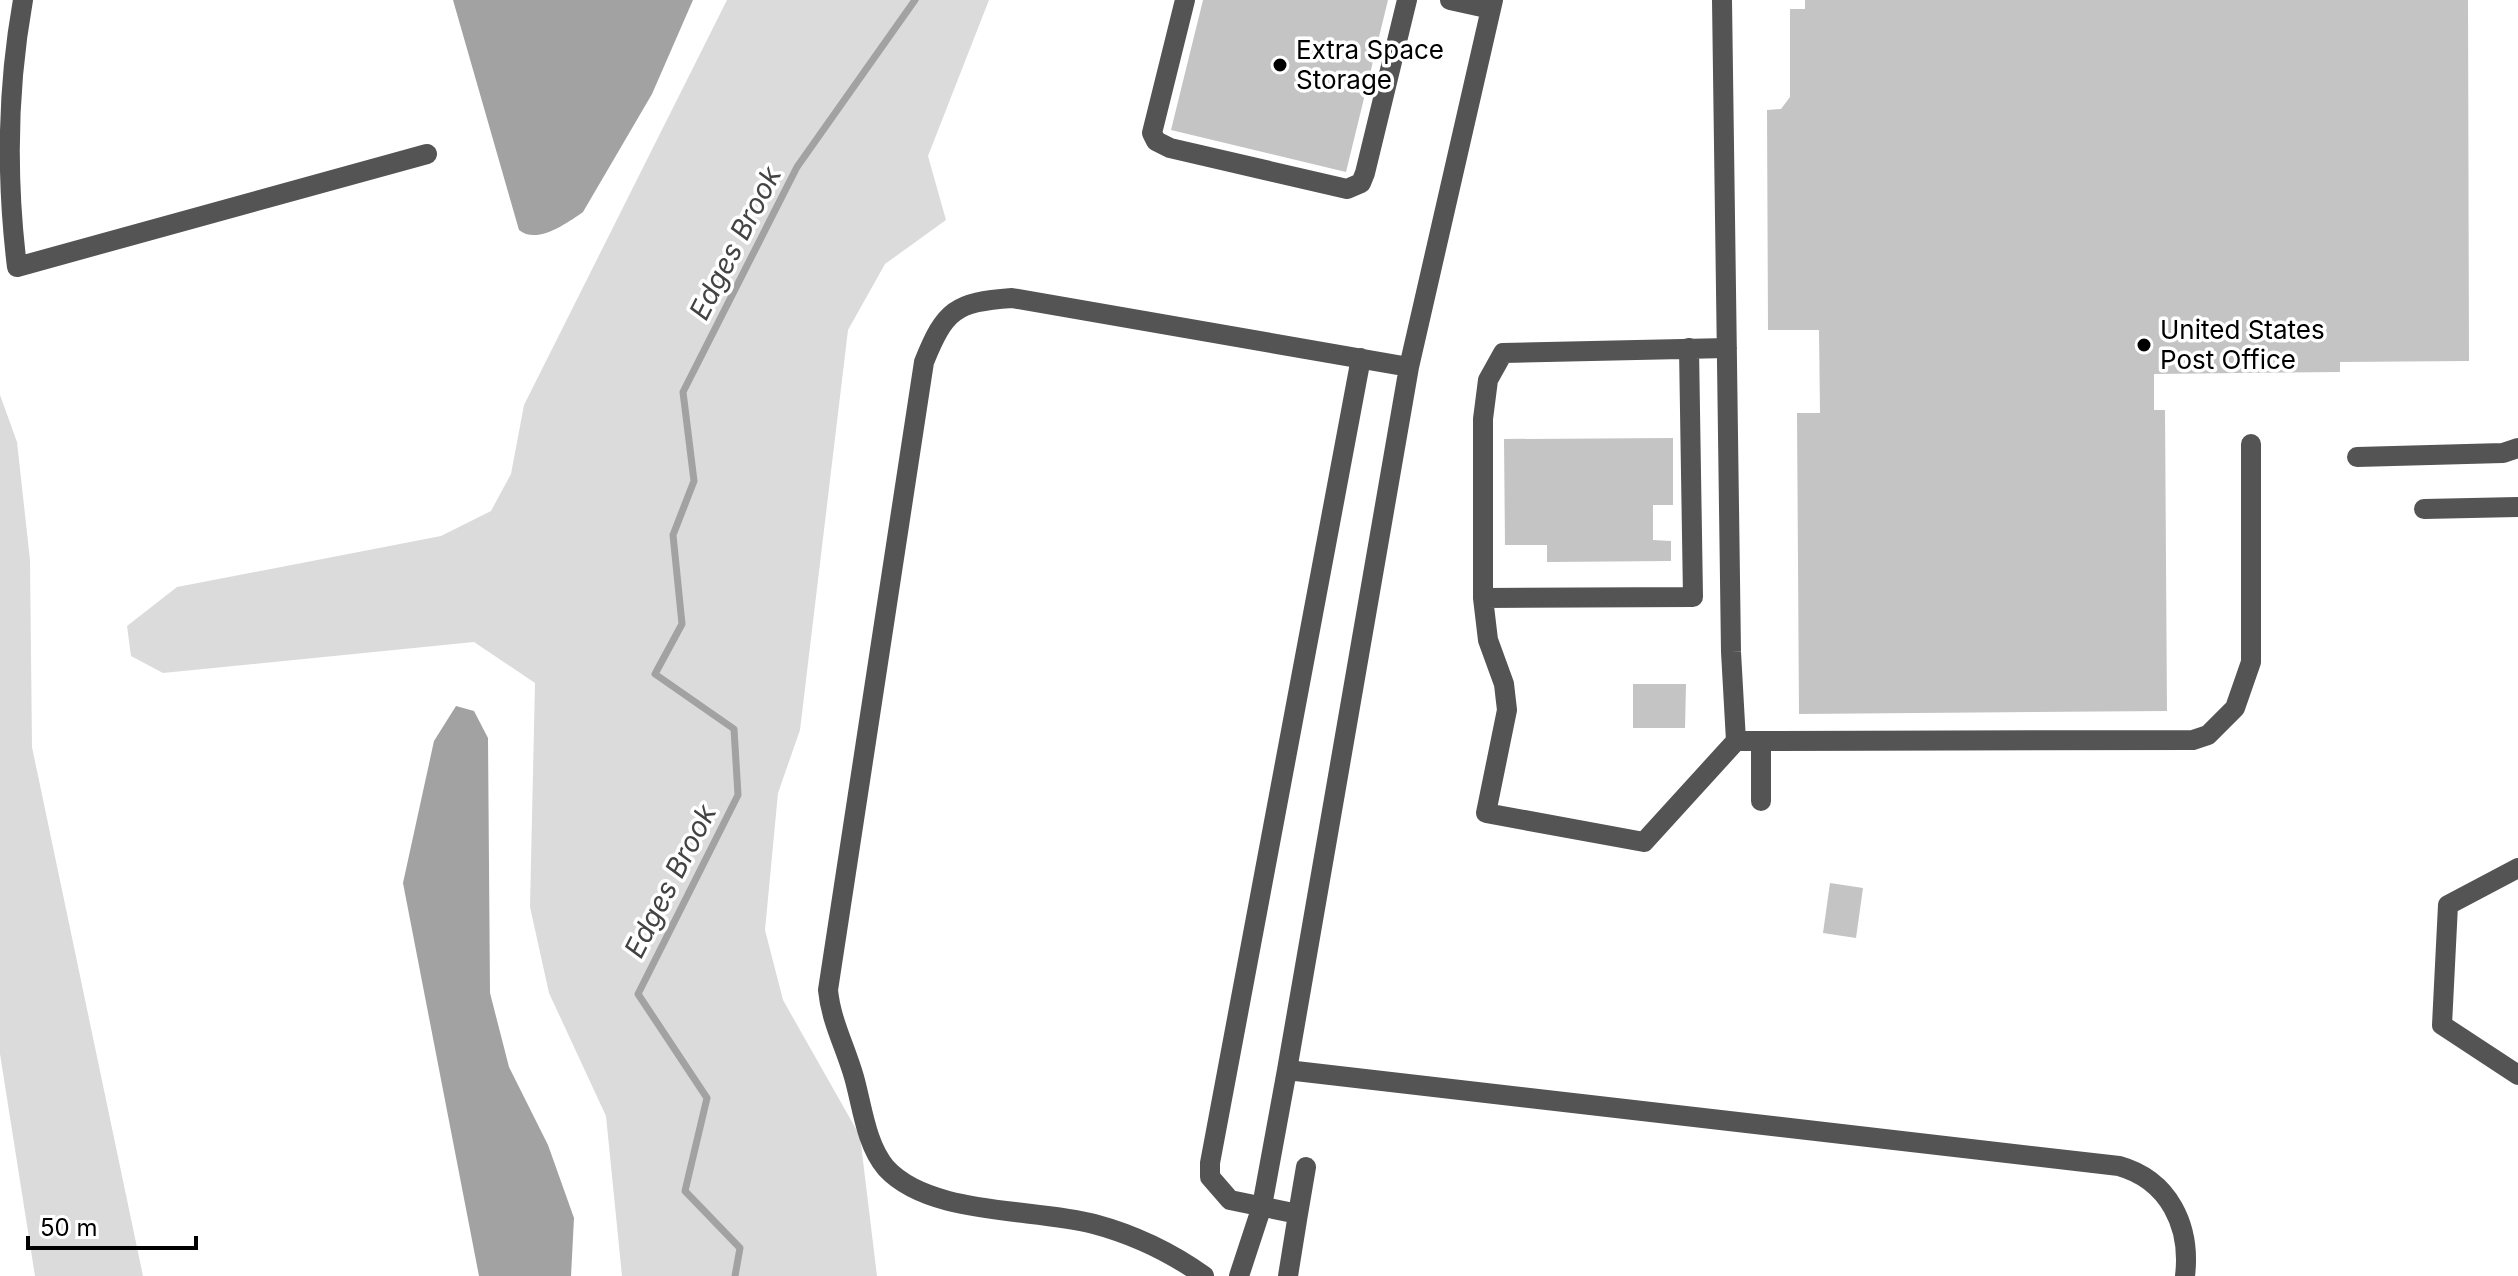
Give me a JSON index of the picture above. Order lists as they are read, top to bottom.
{
  "water": ["Edges Brook"],
  "places": ["Extra Space Storage", "United States Post Office"],
  "scale_bar": "50 m"
}
